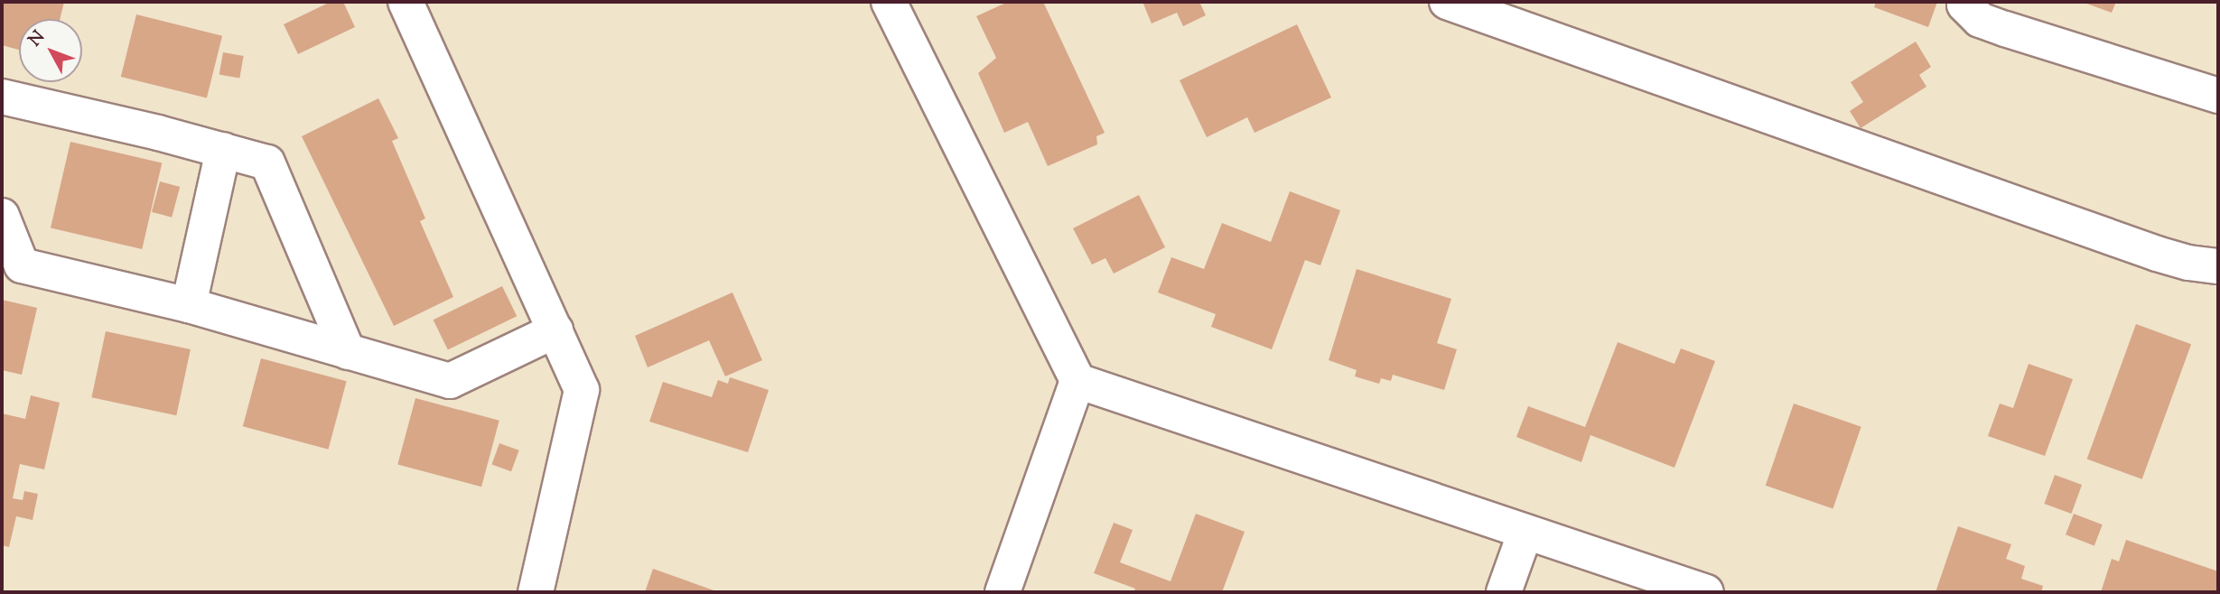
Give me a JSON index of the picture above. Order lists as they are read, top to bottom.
{
  "north": "top left"
}
